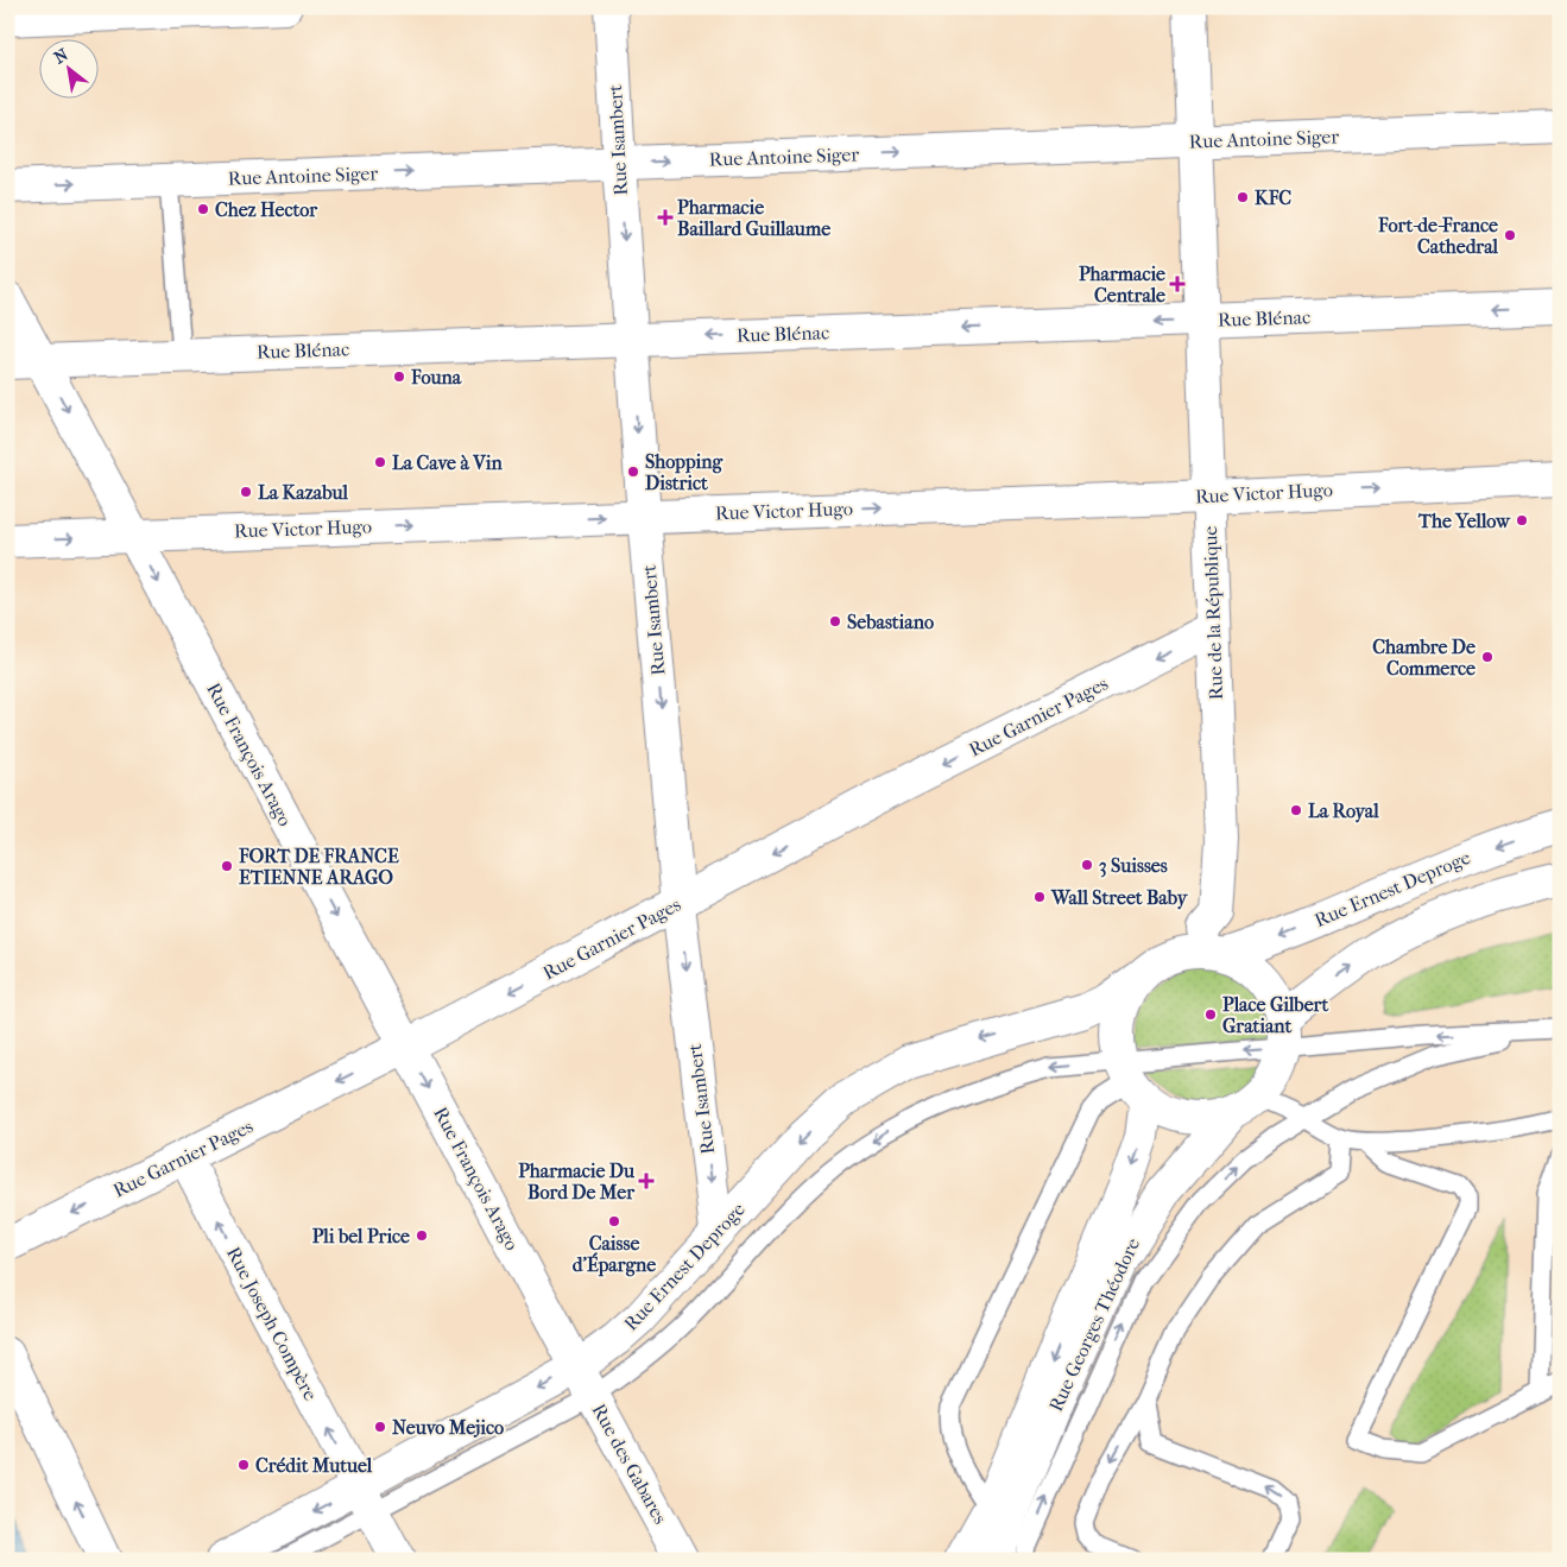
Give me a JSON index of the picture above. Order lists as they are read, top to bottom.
{
  "streets": {
    "street": [
      "Rue Antoine Siger",
      "Rue Isambert",
      "Rue Blénac",
      "Rue Victor Hugo",
      "Rue de la République",
      "Rue Garnier Pages",
      "Rue François Arago",
      "Rue Ernest Deproge",
      "Rue Joseph Compère",
      "Rue Georges Théodore",
      "Rue des Gabares"
    ]
  },
  "crossings": [
    ["Rue Antoine Siger", "Rue Isambert"],
    ["Rue Antoine Siger", "Rue de la République"],
    ["Rue Isambert", "Rue Blénac"],
    ["Rue Isambert", "Rue Victor Hugo"],
    ["Rue Isambert", "Rue Garnier Pages"],
    ["Rue Isambert", "Rue Ernest Deproge"],
    ["Rue Blénac", "Rue de la République"],
    ["Rue Blénac", "Rue François Arago"],
    ["Rue Victor Hugo", "Rue de la République"],
    ["Rue Victor Hugo", "Rue François Arago"],
    ["Rue de la République", "Rue Garnier Pages"],
    ["Rue Garnier Pages", "Rue François Arago"],
    ["Rue Garnier Pages", "Rue Joseph Compère"],
    ["Rue François Arago", "Rue Ernest Deproge"],
    ["Rue François Arago", "Rue des Gabares"],
    ["Rue Ernest Deproge", "Rue Joseph Compère"],
    ["Rue Ernest Deproge", "Rue des Gabares"]
  ],
  "one_way": [
    "Rue Antoine Siger",
    "Rue Isambert",
    "Rue Blénac",
    "Rue Victor Hugo",
    "Rue Garnier Pages",
    "Rue François Arago",
    "Rue Ernest Deproge"
  ],
  "places": {
    "other": [
      "KFC",
      "Chez Hector",
      "Fort-de-France Cathedral",
      "Founa",
      "La Cave à Vin",
      "Shopping District",
      "La Kazabul",
      "The Yellow",
      "Sebastiano",
      "Chambre De Commerce",
      "La Royal",
      "3 Suisses",
      "FORT DE FRANCE ETIENNE ARAGO",
      "Wall Street Baby",
      "Place Gilbert Gratiant",
      "Caisse d'Épargne",
      "Pli bel Price",
      "Neuvo Mejico",
      "Crédit Mutuel"
    ],
    "health": ["Pharmacie Baillard Guillaume", "Pharmacie Centrale", "Pharmacie Du Bord De Mer"]
  },
  "north": "top left"
}
